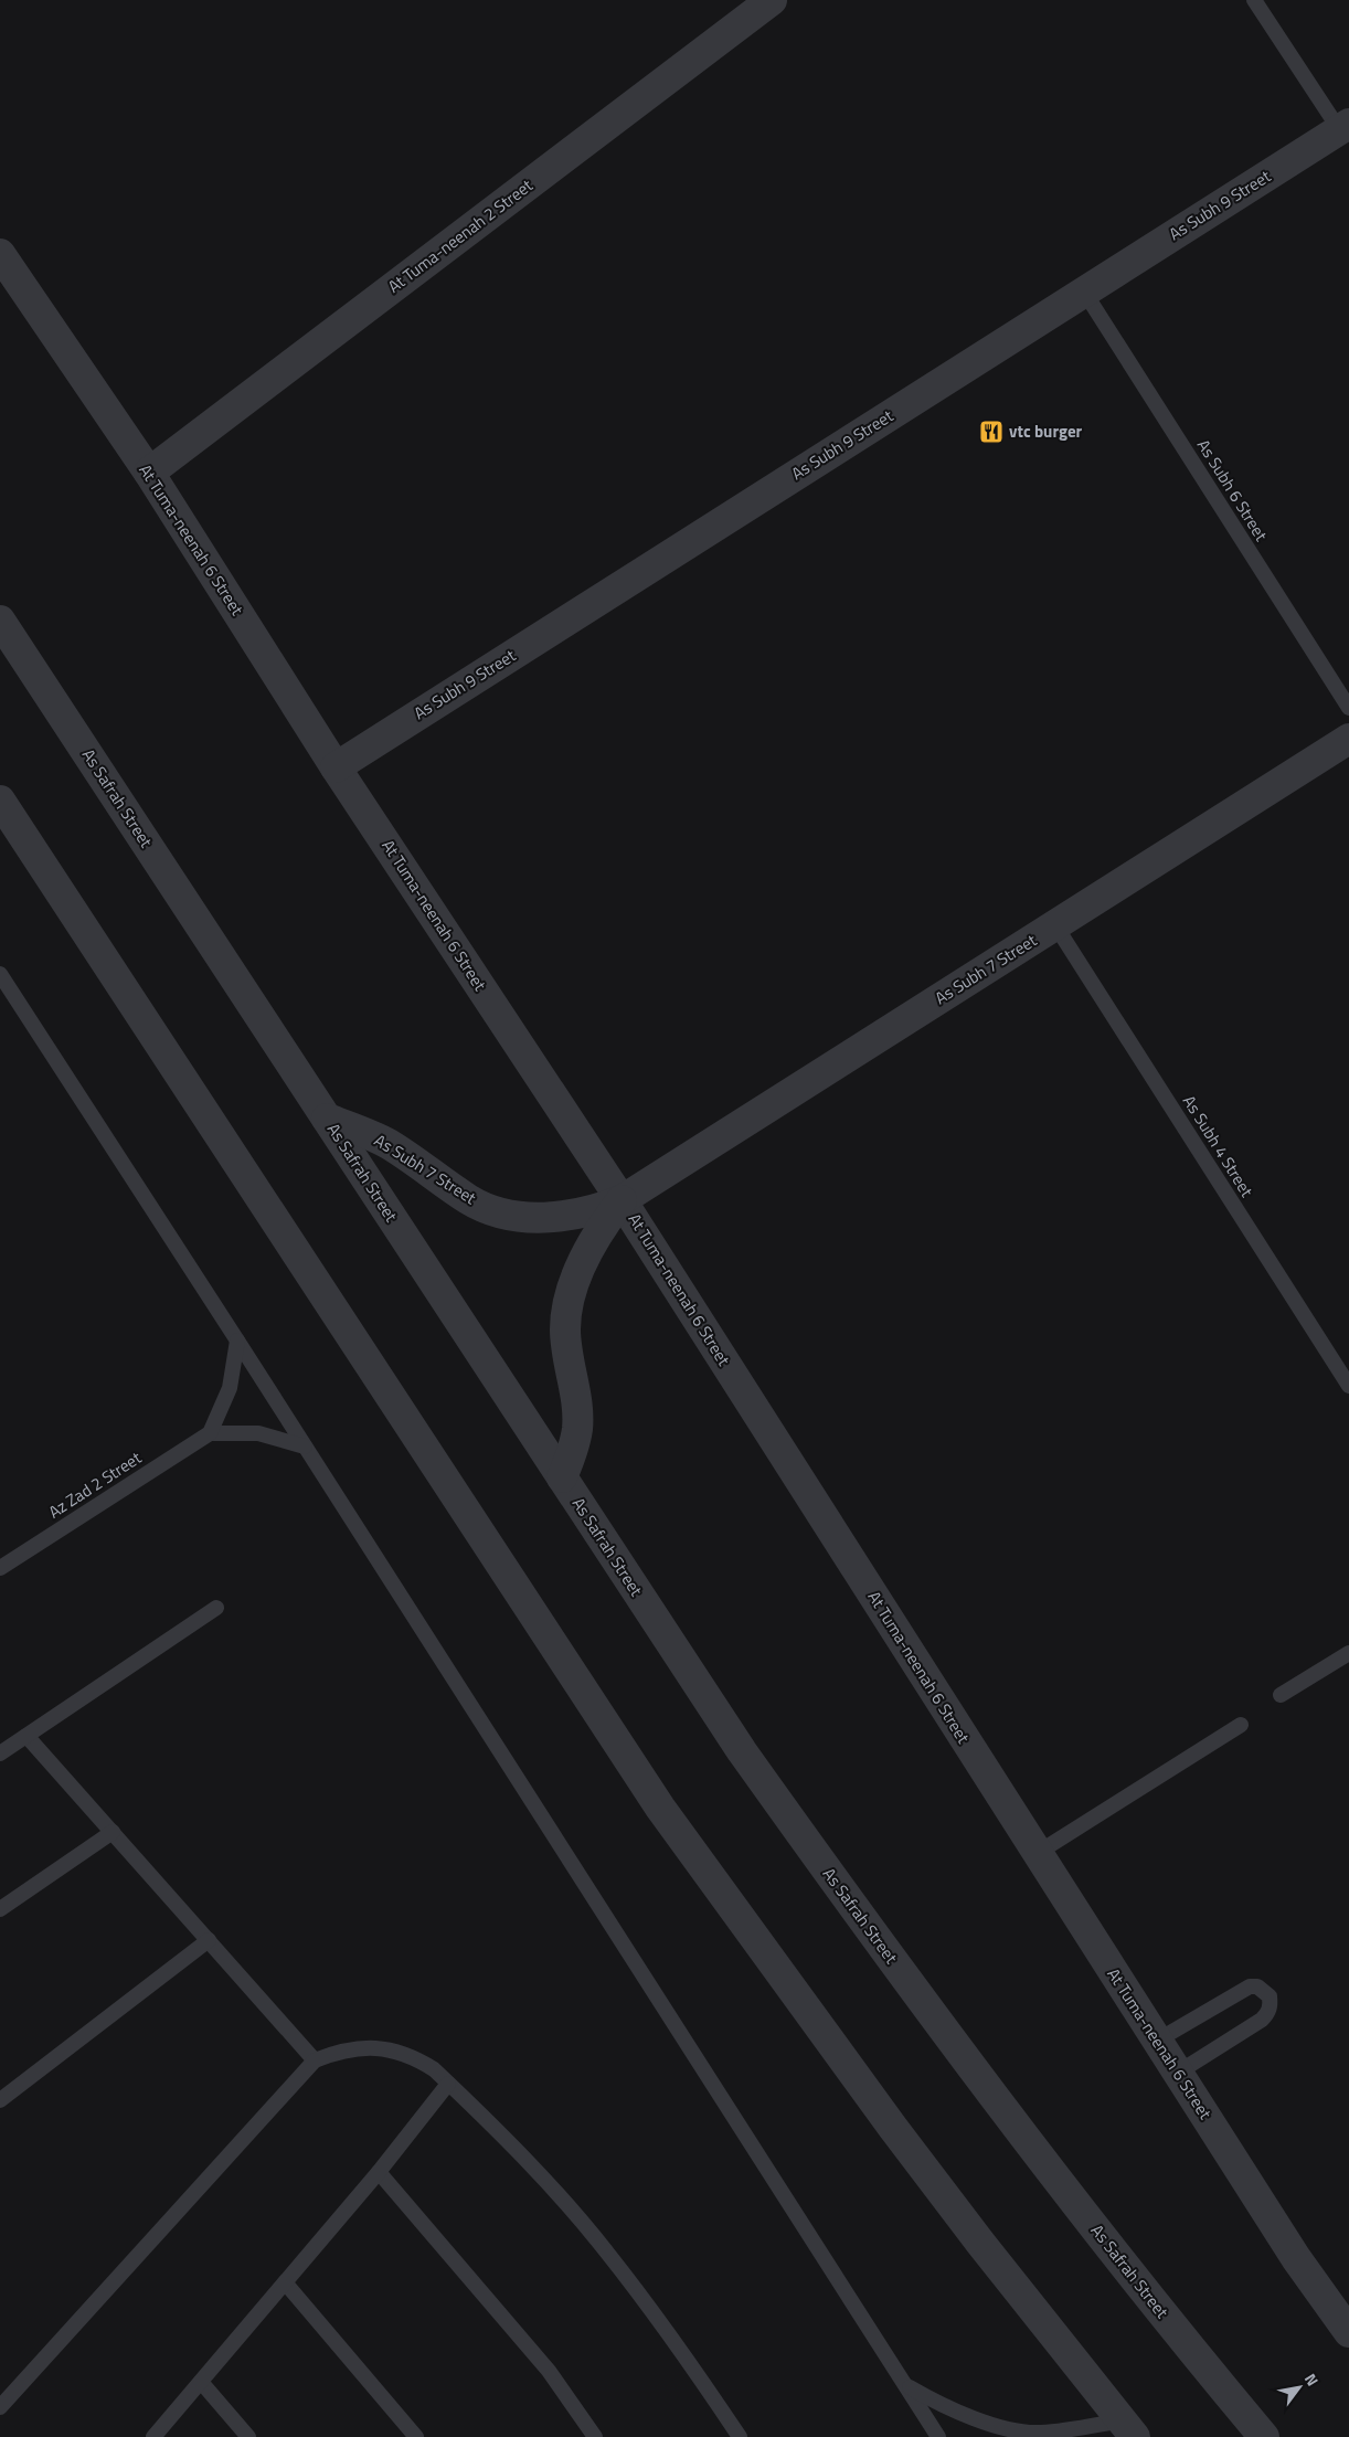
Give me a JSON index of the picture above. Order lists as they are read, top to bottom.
{
  "streets": {
    "street": [
      "As Subh 9 Street",
      "At Tuma-neenah 2 Street",
      "At Tuma-neenah 6 Street",
      "As Safrah Street",
      "As Subh 7 Street"
    ],
    "lane": ["As Subh 6 Street", "As Subh 4 Street", "Az Zad 2 Street"]
  },
  "crossings": [
    ["As Subh 9 Street", "As Subh 6 Street"],
    ["As Subh 9 Street", "At Tuma-neenah 6 Street"],
    ["At Tuma-neenah 2 Street", "At Tuma-neenah 6 Street"],
    ["At Tuma-neenah 6 Street", "As Subh 7 Street"],
    ["As Safrah Street", "As Subh 7 Street"],
    ["As Subh 7 Street", "As Subh 4 Street"]
  ],
  "places": {
    "restaurant": ["vtc burger"]
  },
  "north": "top right"
}
